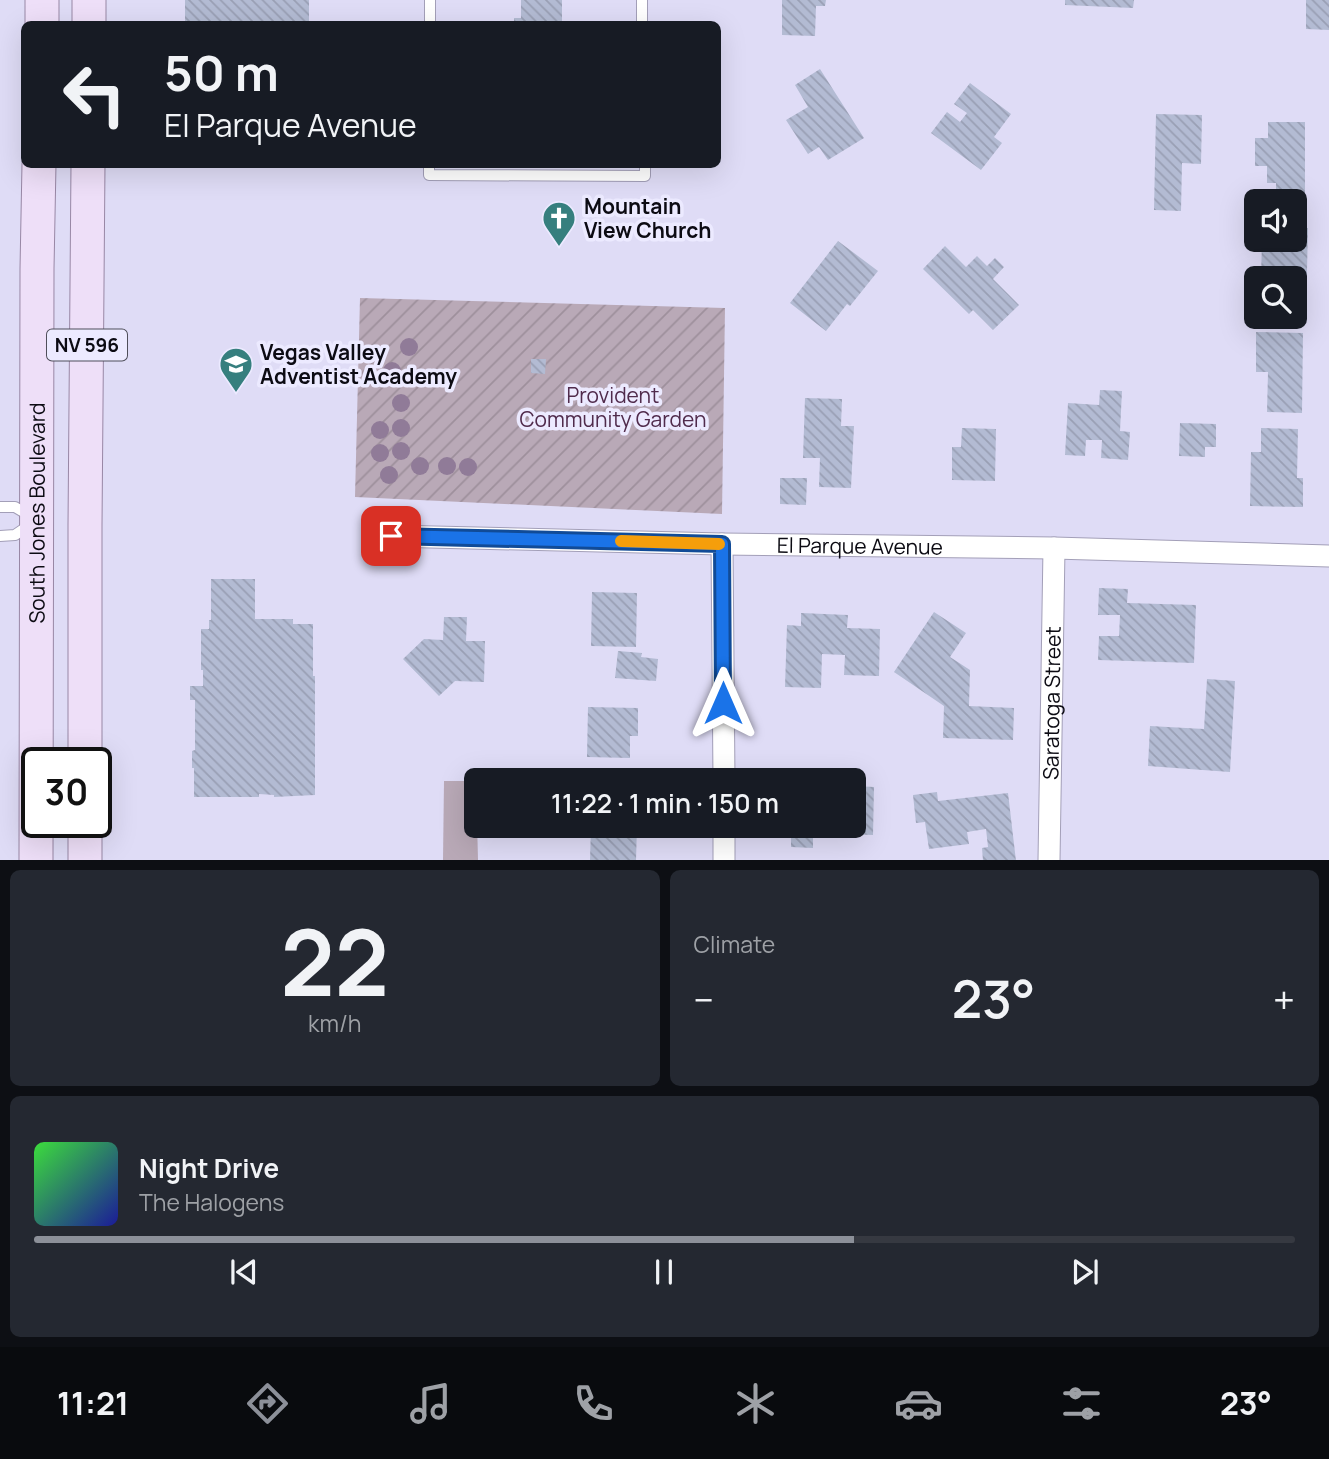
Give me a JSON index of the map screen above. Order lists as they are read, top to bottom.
{
  "streets": {
    "main road": ["NV 596", "South Jones Boulevard"],
    "street": ["El Parque Avenue", "Saratoga Street"]
  },
  "crossings": [
    ["El Parque Avenue", "Saratoga Street"]
  ],
  "parks": ["Provident Community Garden"],
  "places": {
    "church": ["Mountain View Church"],
    "school or university": ["Vegas Valley Adventist Academy"]
  },
  "page": {
    "turn": ["50 m", "El Parque Avenue"],
    "limit": "30",
    "trip": "11:22 · 1 min · 150 m",
    "tile": [
      ["22", "km/h"],
      "Climate"
    ],
    "heat": ["−", "23°", "+"],
    "song": ["Night Drive", "The Halogens"],
    "tabs": ["11:21", "23°"]
  }
}
